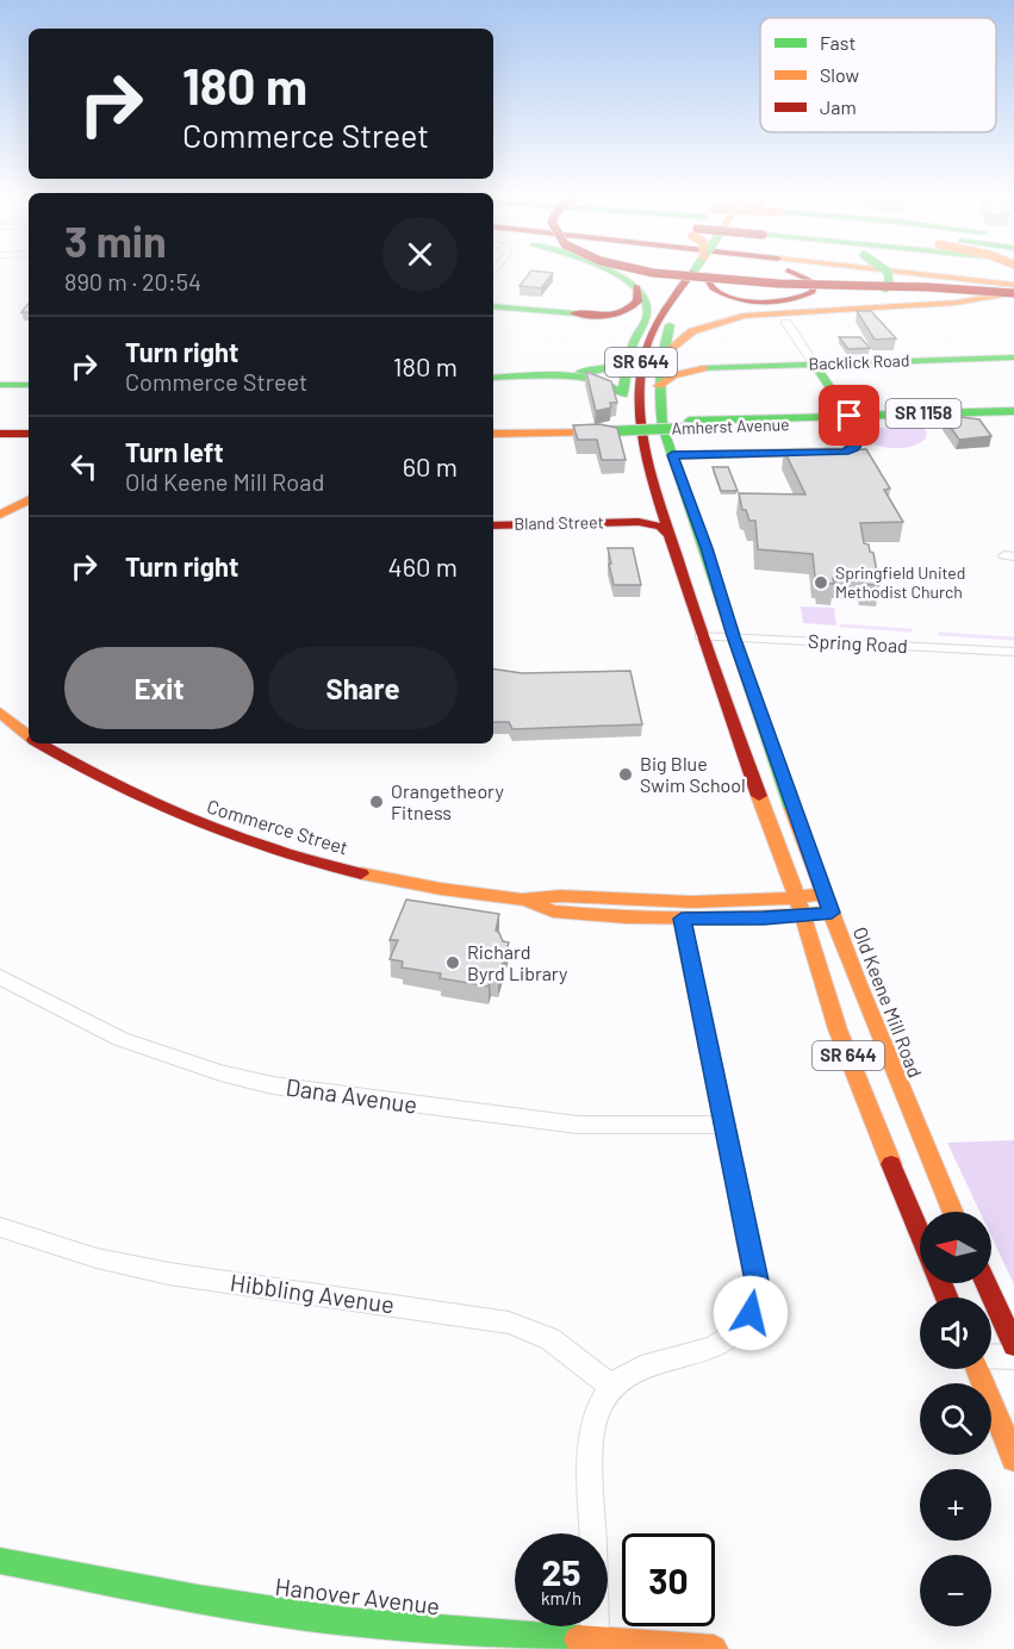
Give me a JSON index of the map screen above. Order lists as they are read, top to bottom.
{
  "streets": {
    "main road": [
      "SR 644",
      "Backlick Road",
      "SR 1158",
      "Amherst Avenue",
      "Bland Street",
      "Commerce Street",
      "Old Keene Mill Road",
      "Hanover Avenue"
    ],
    "street": ["Spring Road", "Dana Avenue", "Hibbling Avenue"]
  },
  "crossings": [
    ["SR 644", "Spring Road"],
    ["SR 644", "Commerce Street"],
    ["Spring Road", "Old Keene Mill Road"],
    ["Commerce Street", "Old Keene Mill Road"]
  ],
  "places": [
    "Springfield United Methodist Church",
    "Big Blue Swim School",
    "Orangetheory Fitness",
    "Richard Byrd Library"
  ],
  "legend": ["Fast", "Slow", "Jam"],
  "north": "left",
  "page": {
    "turn": ["180 m", "Commerce Street"],
    "heading": ["3 min", "890 m · 20:54"],
    "list": [
      {
        "name": "Turn right",
        "note": "Commerce Street",
        "value": "180 m"
      },
      {
        "name": "Turn left",
        "note": "Old Keene Mill Road",
        "value": "60 m"
      },
      {
        "name": "Turn right",
        "value": "460 m"
      }
    ],
    "buttons": ["Exit", "Share"],
    "map_buttons": ["+", "−"],
    "speed": "25 km/h",
    "limit": "30"
  }
}
